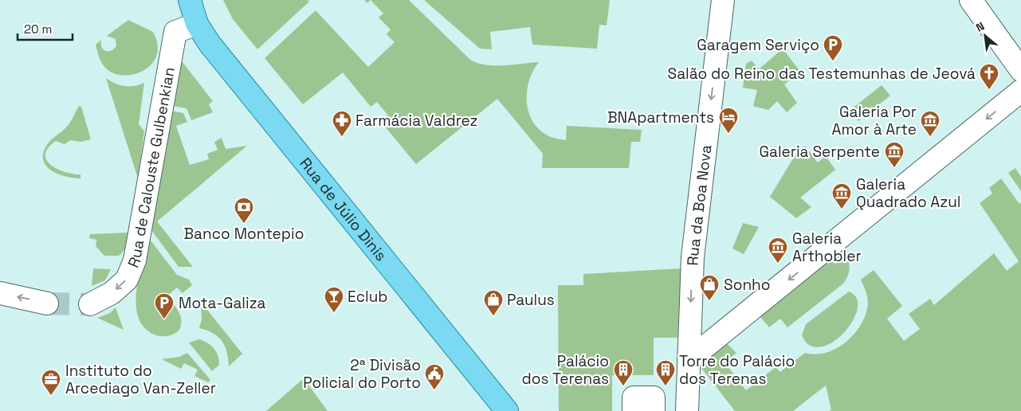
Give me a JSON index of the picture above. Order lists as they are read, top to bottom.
{
  "streets": {
    "main road": ["Rua de Júlio Dinis"],
    "street": ["Rua de Calouste Gulbenkian", "Rua da Boa Nova"]
  },
  "crossings": [
    ["Rua de Calouste Gulbenkian", "Rua de Júlio Dinis"]
  ],
  "one_way": ["Rua de Calouste Gulbenkian", "Rua da Boa Nova"],
  "places": {
    "parking": ["Garagem Serviço", "Mota-Galiza"],
    "church": ["Salão do Reino das Testemunhas de Jeová"],
    "hotel": ["BNApartments"],
    "pharmacy": ["Farmácia Valdrez"],
    "museum": [
      "Galeria Por Amor à Arte",
      "Galeria Serpente",
      "Galeria Quadrado Azul",
      "Galeria Arthobler"
    ],
    "bank": ["Banco Montepio"],
    "shop": ["Sonho", "Paulus"],
    "bar": ["Eclub"],
    "building": ["Palácio dos Terenas", "Torre do Palácio dos Terenas"],
    "public building": ["2ª Divisão Policial do Porto"],
    "office": ["Instituto do Arcediago Van-Zeller"]
  },
  "scale_bar": "20 m",
  "north": "top left"
}
